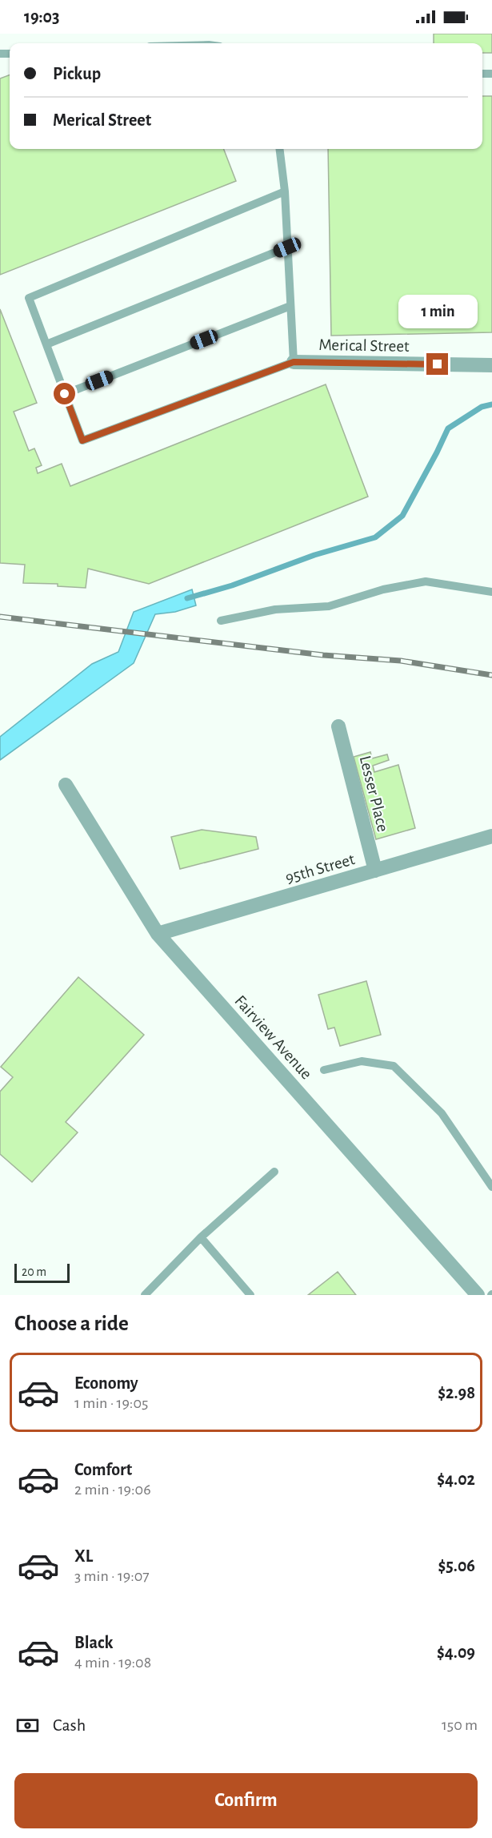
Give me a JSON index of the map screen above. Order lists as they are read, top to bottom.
{
  "streets": {
    "street": [
      "Merical Street",
      "Lesser Place",
      "95th Street",
      "Fairview Avenue"
    ]
  },
  "crossings": [
    ["Lesser Place", "95th Street"],
    ["95th Street", "Fairview Avenue"]
  ],
  "scale_bar": "20 m",
  "page": {
    "status": "19:03",
    "banner": ["Pickup", "Merical Street"],
    "bubble": "1 min",
    "scale": "20 m",
    "heading": "Choose a ride",
    "list": [
      {
        "name": "Economy",
        "note": "1 min · 19:05",
        "value": "$2.98"
      },
      {
        "name": "Comfort",
        "note": "2 min · 19:06",
        "value": "$4.02"
      },
      {
        "name": "XL",
        "note": "3 min · 19:07",
        "value": "$5.06"
      },
      {
        "name": "Black",
        "note": "4 min · 19:08",
        "value": "$4.09"
      }
    ],
    "pay": ["Cash", "150 m"],
    "buttons": "Confirm"
  }
}
